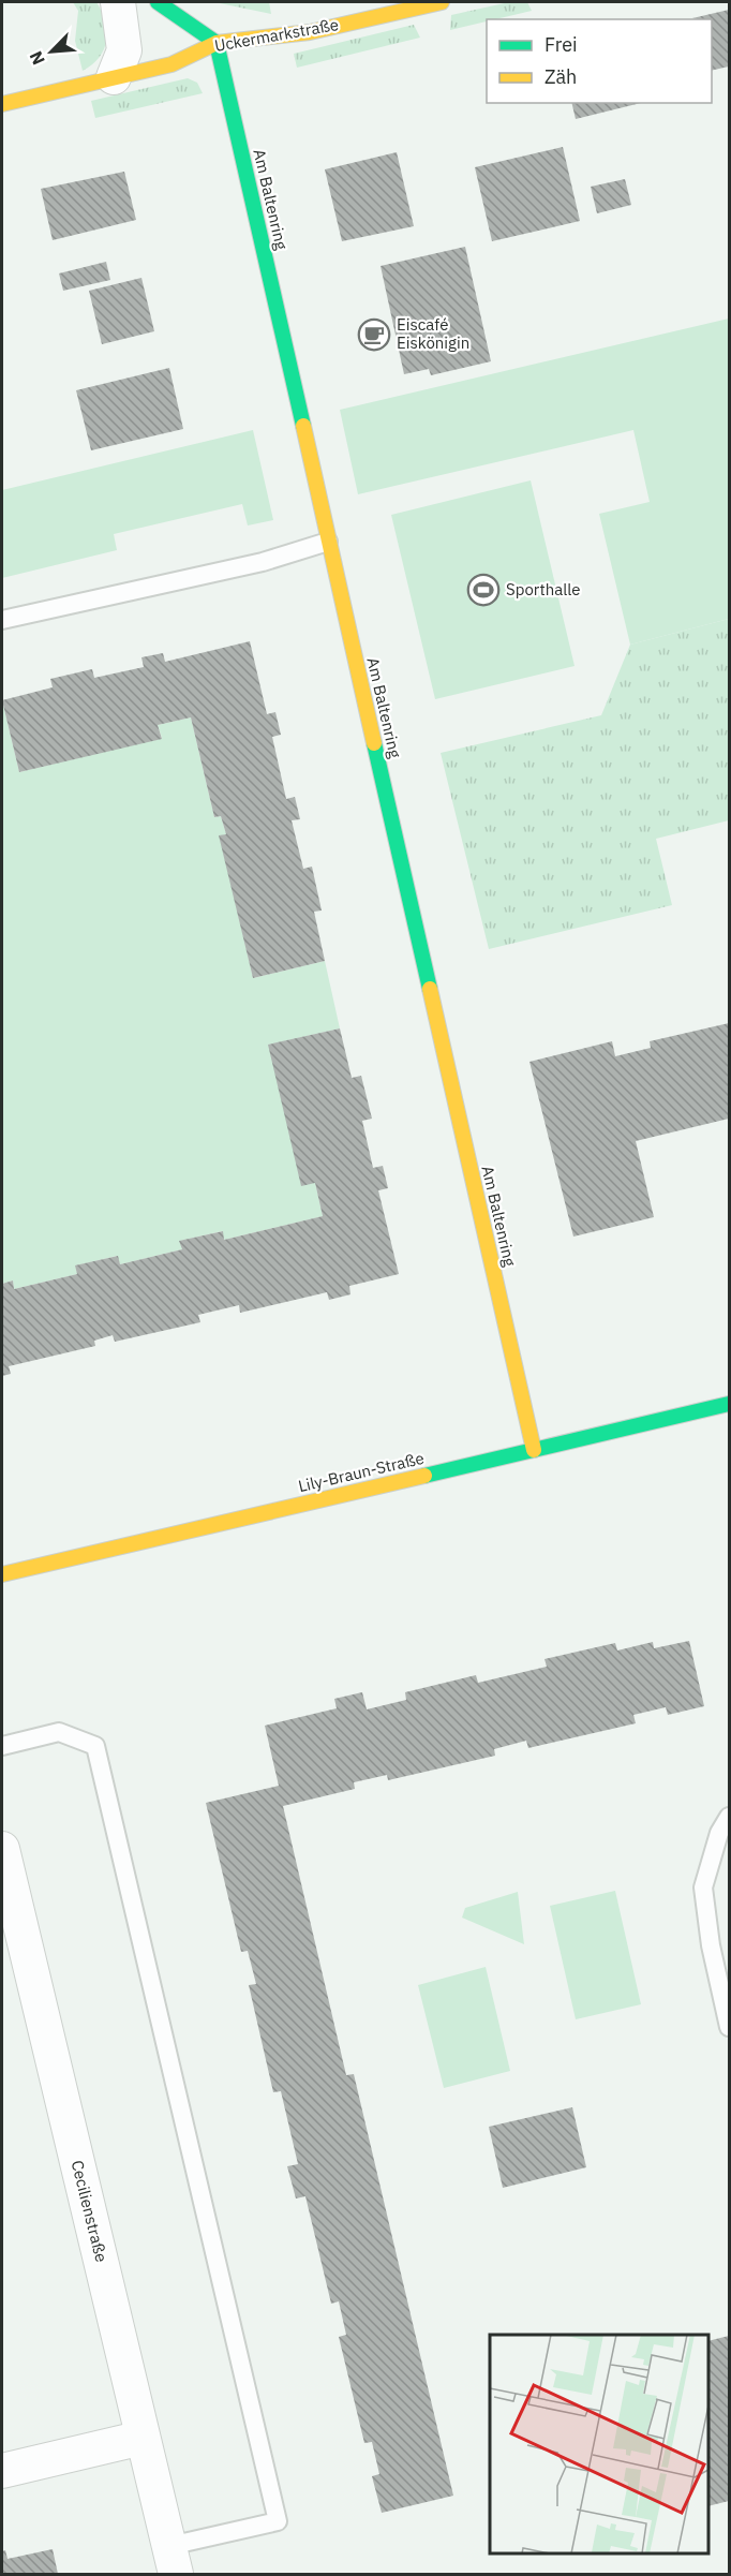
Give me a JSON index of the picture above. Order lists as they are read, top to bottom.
{
  "streets": {
    "street": [
      "Uckermarkstraße",
      "Am Baltenring",
      "Lily-Braun-Straße",
      "Cecilienstraße"
    ]
  },
  "crossings": [
    ["Uckermarkstraße", "Am Baltenring"],
    ["Am Baltenring", "Lily-Braun-Straße"]
  ],
  "places": {
    "cafe": ["Eiscafé Eiskönigin"],
    "sports": ["Sporthalle"]
  },
  "legend": ["Frei", "Zäh"],
  "north": "bottom left"
}
